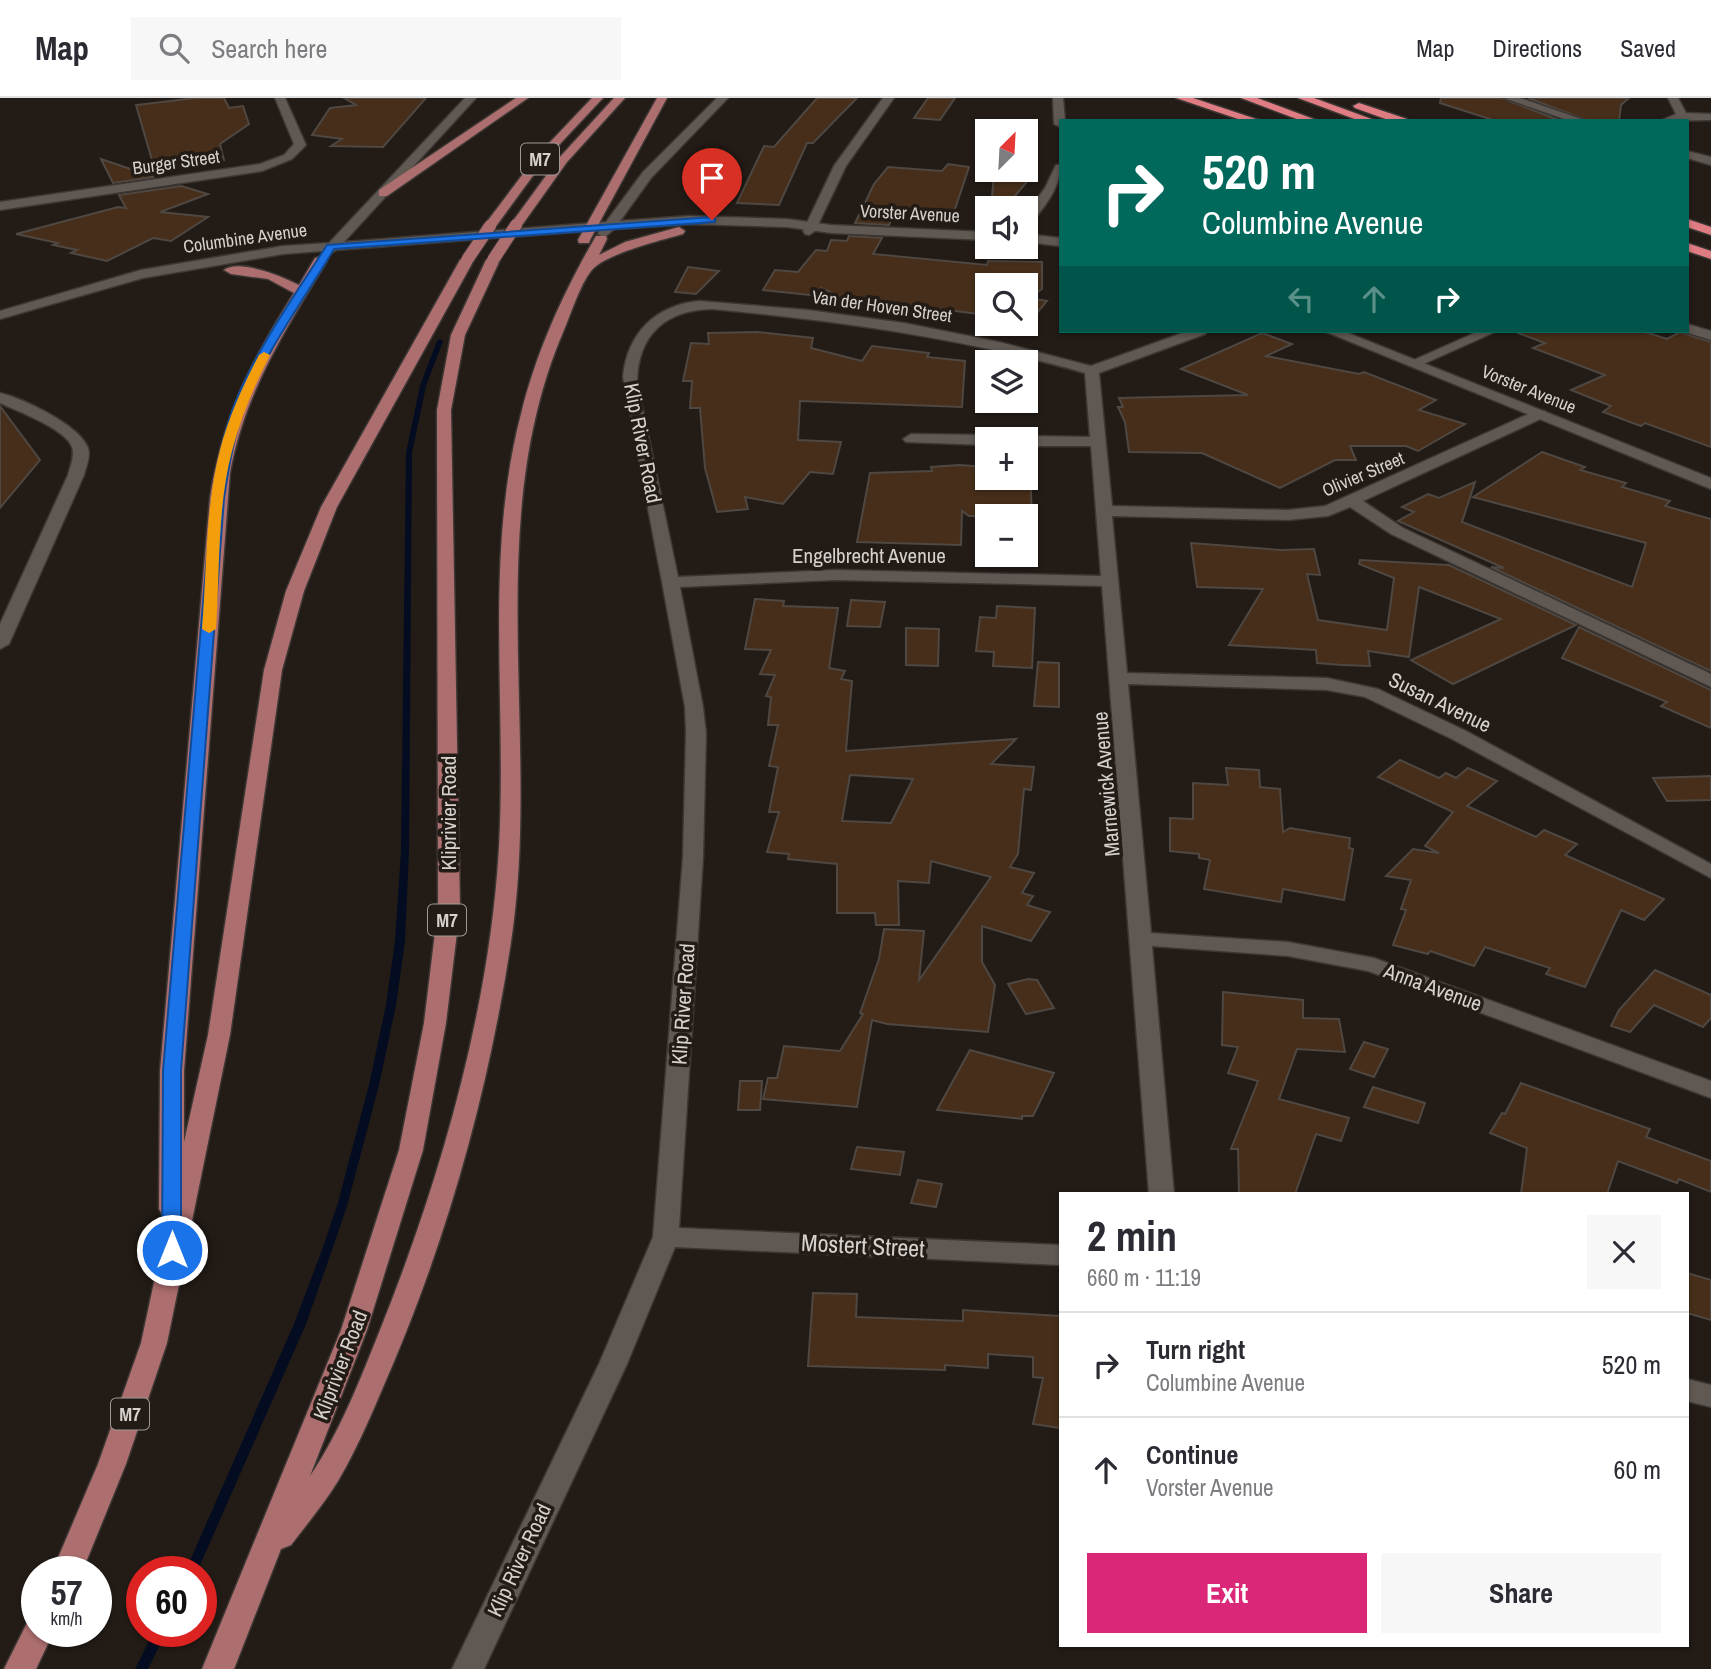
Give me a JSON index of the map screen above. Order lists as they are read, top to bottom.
{
  "streets": {
    "main road": ["M7", "Kliprivier Road"],
    "street": [
      "Burger Street",
      "Vorster Avenue",
      "Columbine Avenue",
      "Van der Hoven Street",
      "Klip River Road",
      "Olivier Street",
      "Engelbrecht Avenue",
      "Susan Avenue",
      "Marnewick Avenue",
      "Anna Avenue",
      "Mostert Street"
    ]
  },
  "crossings": [
    ["M7", "Vorster Avenue"],
    ["M7", "Columbine Avenue"],
    ["Vorster Avenue", "Columbine Avenue"],
    ["Vorster Avenue", "Olivier Street"],
    ["Van der Hoven Street", "Klip River Road"],
    ["Van der Hoven Street", "Marnewick Avenue"],
    ["Klip River Road", "Engelbrecht Avenue"],
    ["Klip River Road", "Mostert Street"],
    ["Olivier Street", "Marnewick Avenue"],
    ["Engelbrecht Avenue", "Marnewick Avenue"],
    ["Susan Avenue", "Marnewick Avenue"],
    ["Marnewick Avenue", "Anna Avenue"]
  ],
  "north": "top right",
  "page": {
    "header": "Map",
    "search": "Search here",
    "nav": ["Map", "Directions", "Saved"],
    "map_buttons": ["+", "−"],
    "turn": ["520 m", "Columbine Avenue"],
    "heading": ["2 min", "660 m · 11:19"],
    "list": [
      {
        "name": "Turn right",
        "note": "Columbine Avenue",
        "value": "520 m"
      },
      {
        "name": "Continue",
        "note": "Vorster Avenue",
        "value": "60 m"
      }
    ],
    "buttons": ["Exit", "Share"],
    "speed": "57 km/h",
    "limit": "60"
  }
}
